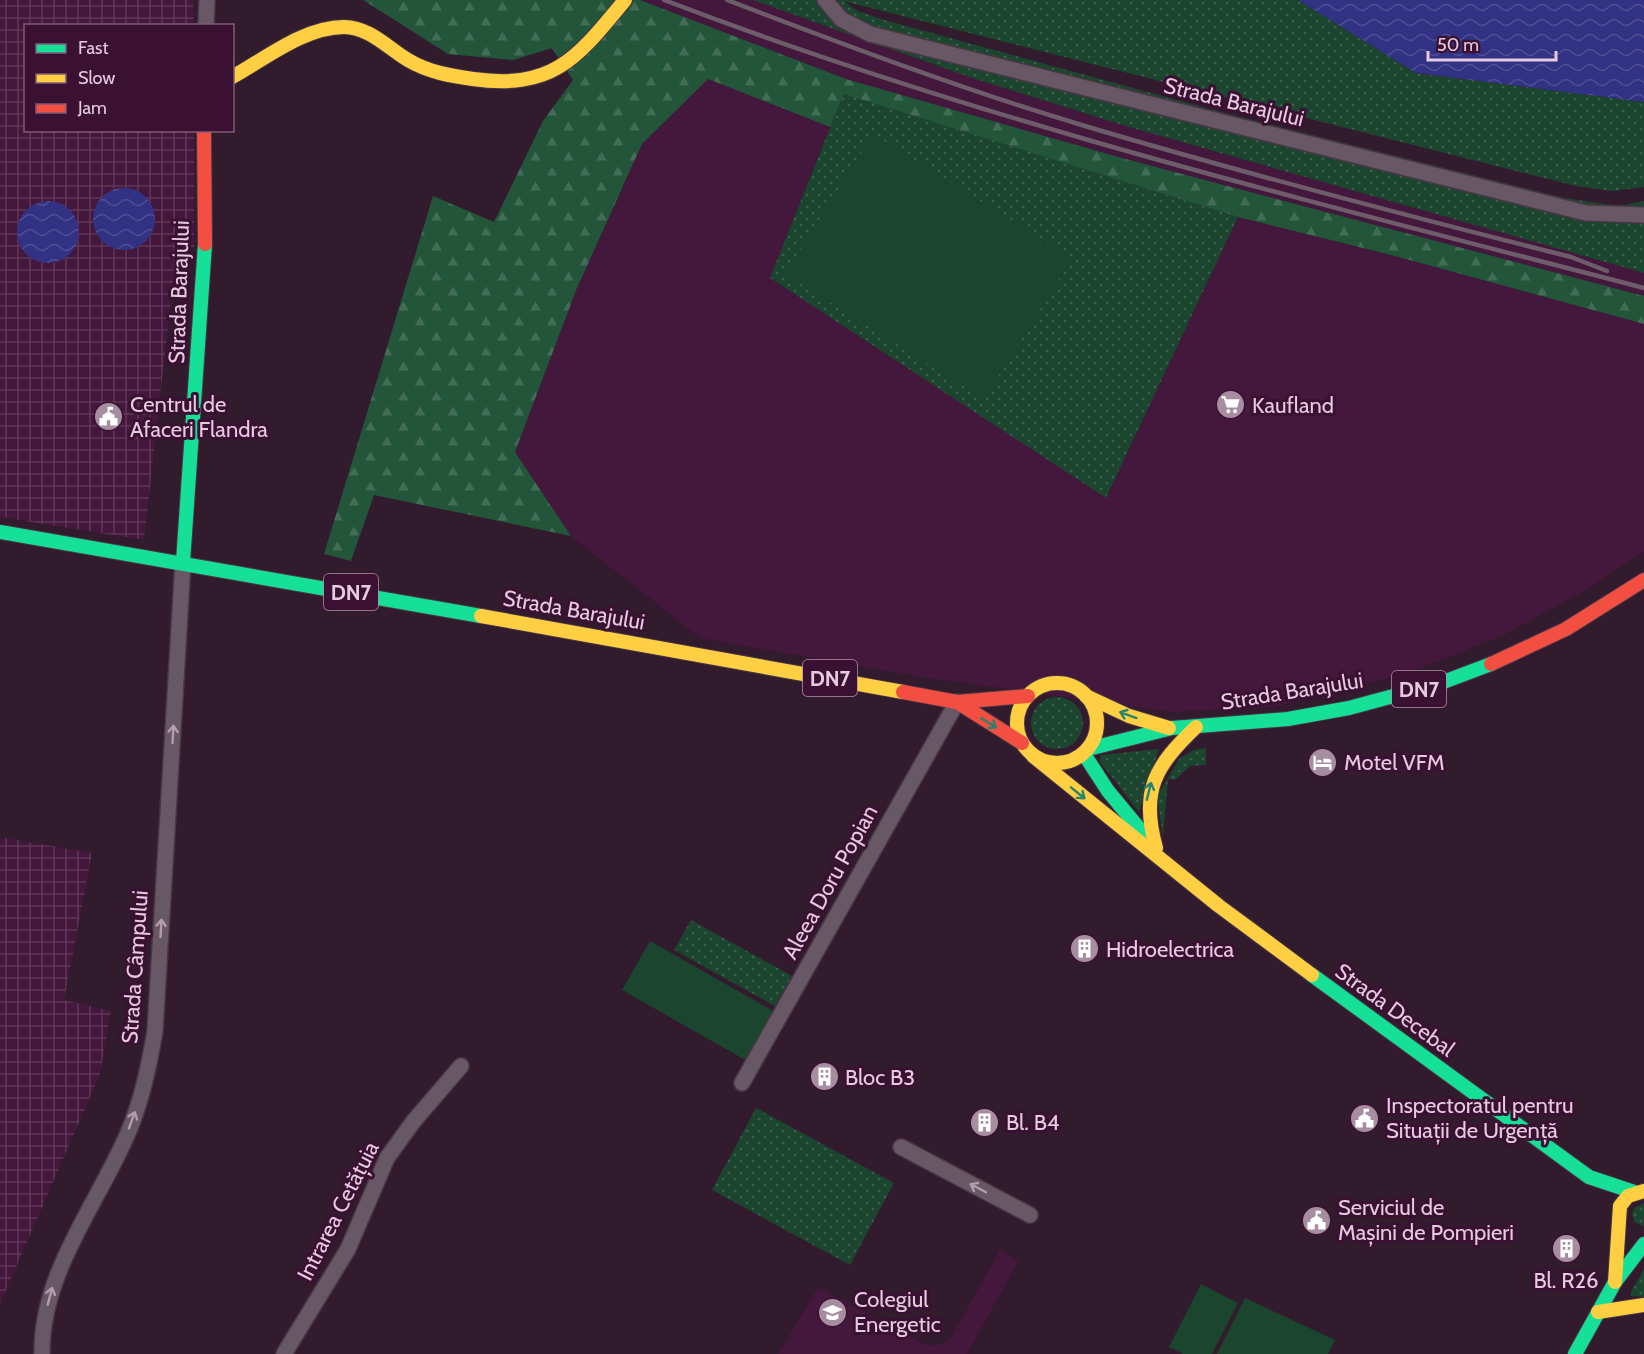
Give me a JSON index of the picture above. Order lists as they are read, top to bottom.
{
  "streets": {
    "main road": ["Strada Barajului", "DN7", "Strada Decebal"],
    "street": ["Aleea Doru Popian", "Strada Câmpului", "Intrarea Cetățuia"]
  },
  "crossings": [
    ["Strada Barajului", "DN7"],
    ["Strada Barajului", "Aleea Doru Popian"],
    ["Strada Barajului", "Strada Câmpului"],
    ["Strada Barajului", "Strada Decebal"],
    ["DN7", "Strada Decebal"]
  ],
  "one_way": ["Strada Câmpului"],
  "places": {
    "supermarket": ["Kaufland"],
    "public building": ["Centrul de Afaceri Flandra", "Inspectoratul pentru Situații de Urgență", "Serviciul de Mașini de Pompieri"],
    "hotel": ["Motel VFM"],
    "building": [
      "Hidroelectrica",
      "Bloc B3",
      "Bl. B4",
      "Bl. R26"
    ],
    "school or university": ["Colegiul Energetic"]
  },
  "legend": ["Fast", "Slow", "Jam"],
  "scale_bar": "50 m"
}
